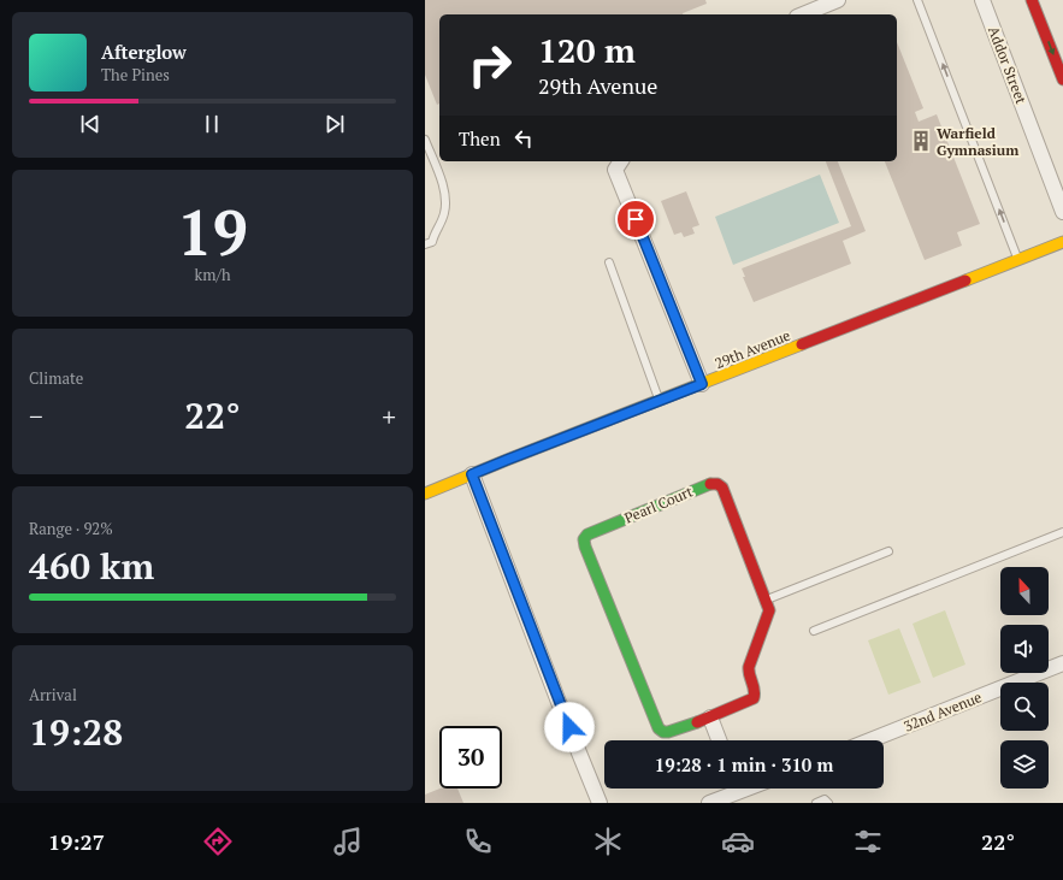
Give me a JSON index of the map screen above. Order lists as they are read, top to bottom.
{
  "streets": {
    "street": [
      "Addor Street",
      "29th Avenue",
      "Pearl Court",
      "32nd Avenue"
    ]
  },
  "places": {
    "building": ["Warfield Gymnasium"]
  },
  "north": "top",
  "page": {
    "turn": ["120 m", "29th Avenue"],
    "song": ["Afterglow", "The Pines"],
    "then": "Then",
    "tile": [
      ["19", "km/h"],
      "Climate",
      ["Range · 92%", "460 km"],
      ["Arrival", "19:28"]
    ],
    "heat": ["−", "22°", "+"],
    "limit": "30",
    "trip": "19:28 · 1 min · 310 m",
    "tabs": ["19:27", "22°"]
  }
}
